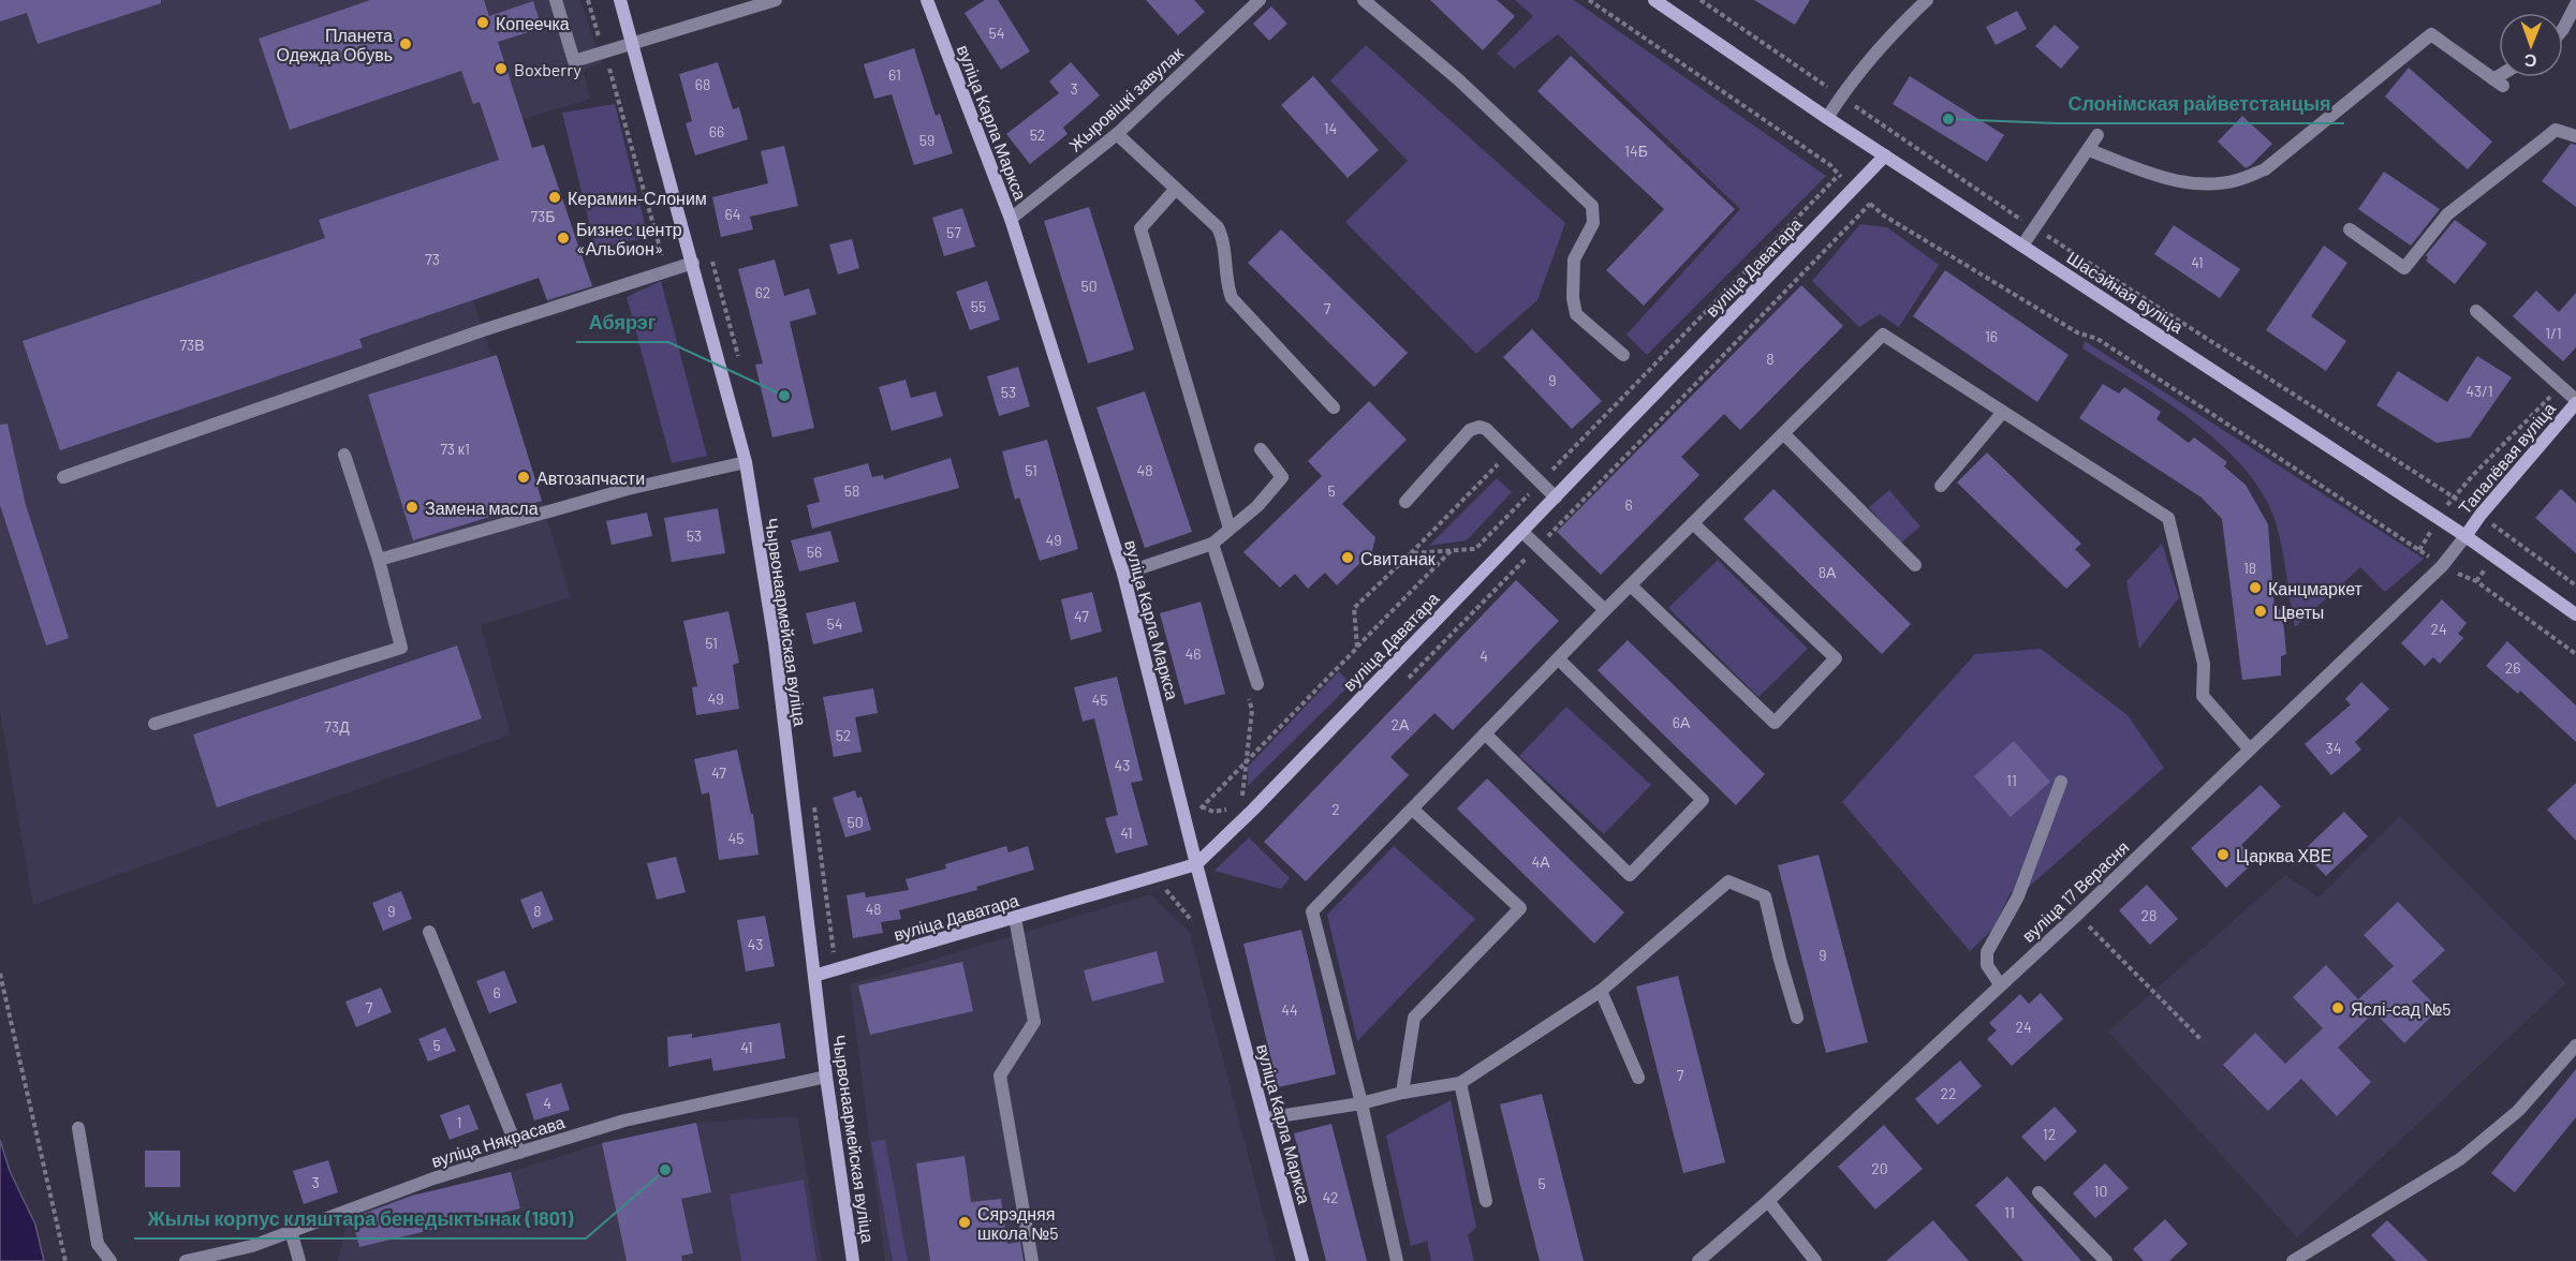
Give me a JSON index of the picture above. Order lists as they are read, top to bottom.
{
  "streets": {
    "street": [
      "Жыровіцкі завулак",
      "вуліца Карла Маркса",
      "вуліца Даватара",
      "Шасэйная вуліца",
      "Тапалёвая вуліца",
      "Чырвонаармейская вуліца",
      "вуліца 17 Верасня",
      "вуліца Някрасава"
    ]
  },
  "crossings": [
    ["Жыровіцкі завулак", "вуліца Карла Маркса"],
    ["вуліца Карла Маркса", "вуліца Даватара"],
    ["вуліца Даватара", "Шасэйная вуліца"],
    ["вуліца Даватара", "Чырвонаармейская вуліца"],
    ["Шасэйная вуліца", "Тапалёвая вуліца"],
    ["Шасэйная вуліца", "вуліца 17 Верасня"],
    ["Тапалёвая вуліца", "вуліца 17 Верасня"],
    ["Чырвонаармейская вуліца", "вуліца Някрасава"]
  ],
  "places": [
    "Копеечка",
    "Планета Одежда Обувь",
    "Boxberry",
    "Слонімская райветстанцыя",
    "Керамин-Слоним",
    "Бизнес центр «Альбион»",
    "Абярэг",
    "Автозапчасти",
    "Замена масла",
    "Свитанак",
    "Канцмаркет",
    "Цветы",
    "Царква ХВЕ",
    "Яслі-сад №5",
    "Жылы корпус кляштара бенедыктынак (1801)",
    "Сярэдняя школа №5"
  ],
  "house_numbers": [
    "54",
    "61",
    "68",
    "3",
    "14",
    "66",
    "52",
    "59",
    "14Б",
    "64",
    "73Б",
    "57",
    "73",
    "41",
    "50",
    "62",
    "55",
    "7",
    "1/1",
    "16",
    "73В",
    "8",
    "9",
    "43/1",
    "53",
    "73 к1",
    "51",
    "48",
    "58",
    "5",
    "6",
    "53",
    "49",
    "56",
    "18",
    "8А",
    "47",
    "54",
    "24",
    "51",
    "46",
    "4",
    "26",
    "49",
    "45",
    "6А",
    "2А",
    "73Д",
    "52",
    "34",
    "43",
    "47",
    "11",
    "2",
    "50",
    "41",
    "45",
    "4А",
    "48",
    "9",
    "8",
    "28",
    "43",
    "9",
    "6",
    "7",
    "44",
    "24",
    "5",
    "41",
    "7",
    "22",
    "4",
    "1",
    "12",
    "20",
    "3",
    "5",
    "10",
    "42",
    "11"
  ],
  "north": "bottom"
}
